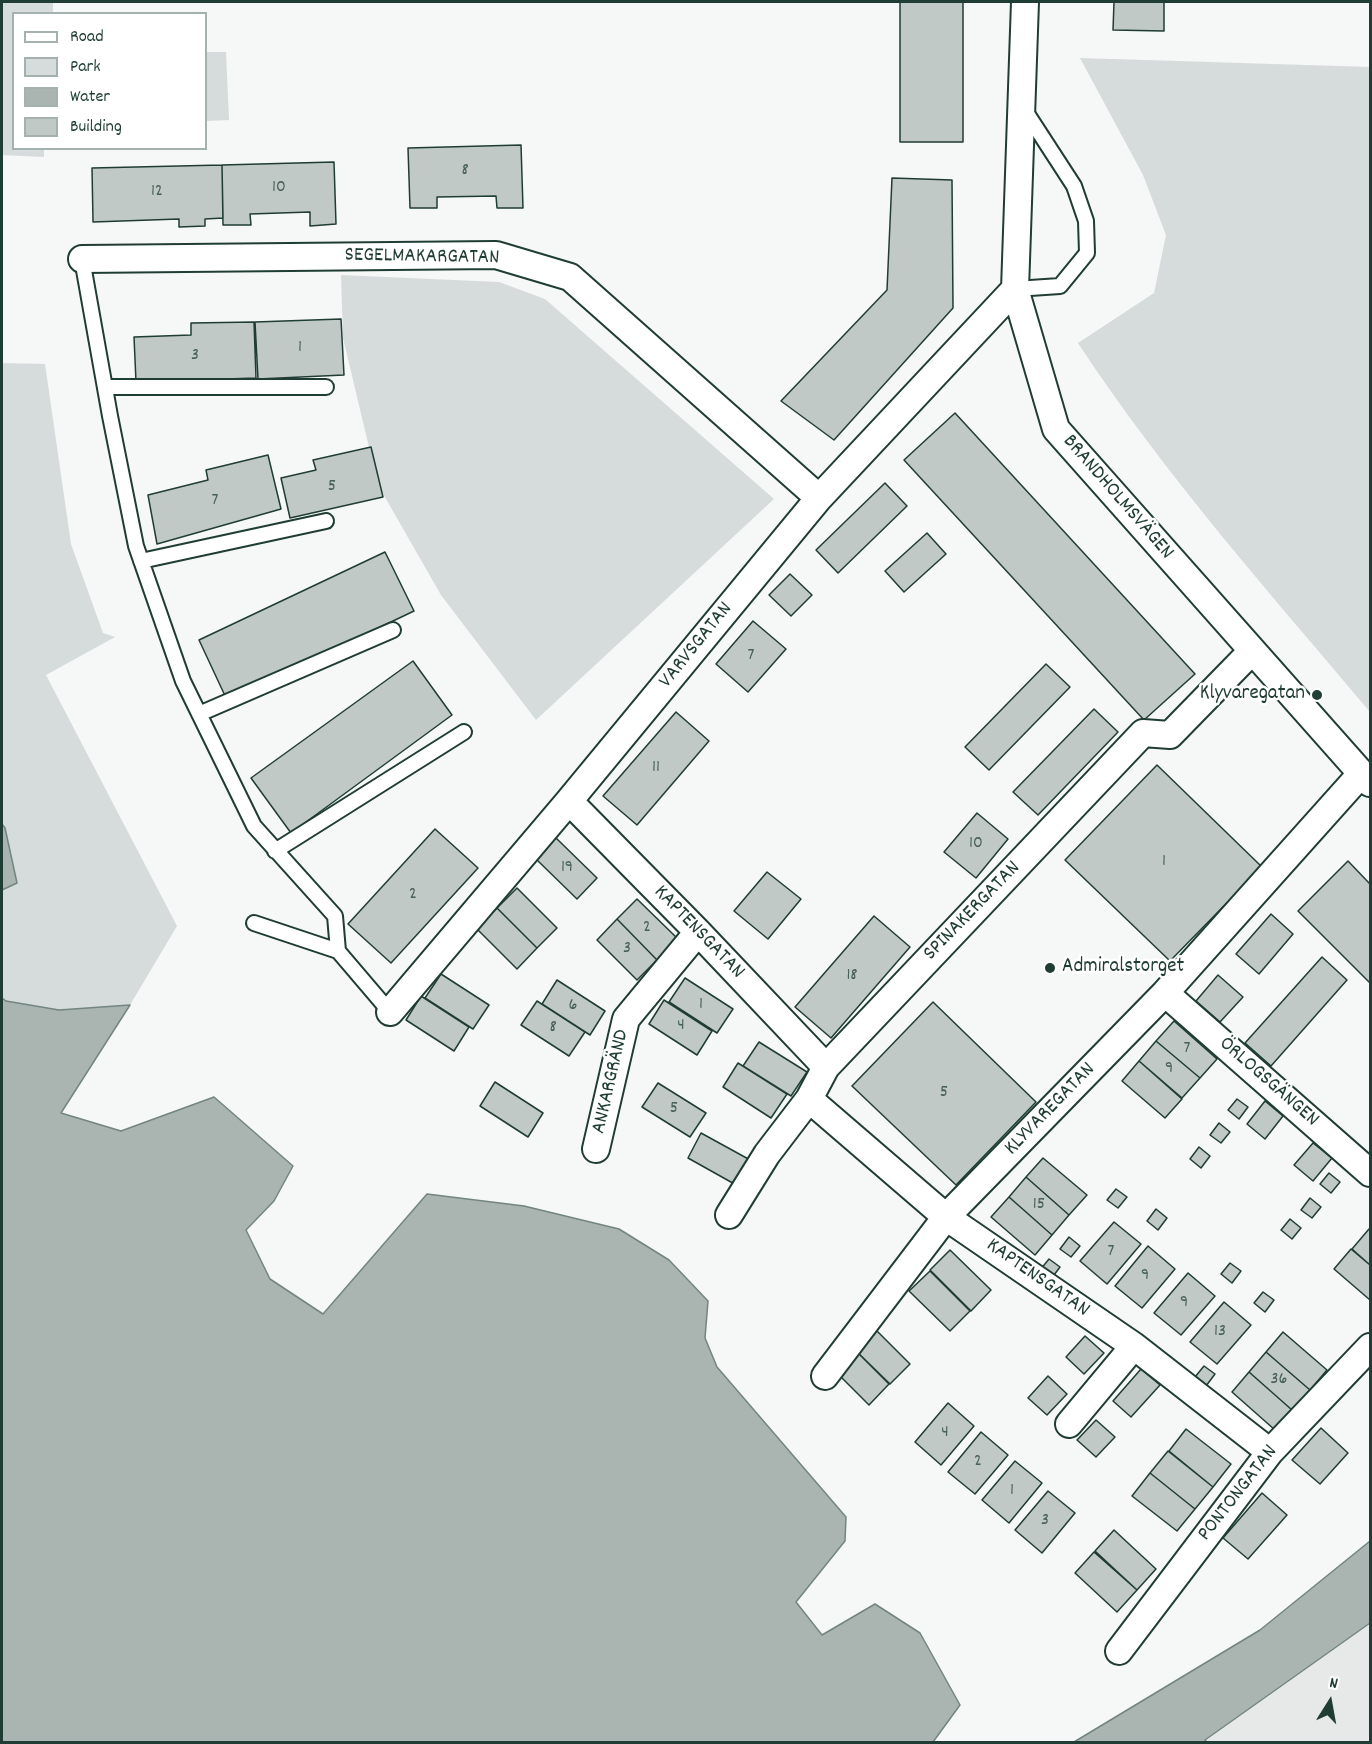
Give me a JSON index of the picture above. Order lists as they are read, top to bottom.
{
  "streets": {
    "street": [
      "SEGELMAKARGATAN",
      "BRANDHOLMSVÄGEN",
      "VARVSGATAN",
      "SPINAKERGATAN",
      "KAPTENSGATAN",
      "ANKARGRÄND",
      "ÖRLOGSGÄNGEN",
      "KLYVAREGATAN",
      "PONTONGATAN"
    ]
  },
  "crossings": [
    ["SEGELMAKARGATAN", "VARVSGATAN"],
    ["BRANDHOLMSVÄGEN", "VARVSGATAN"],
    ["BRANDHOLMSVÄGEN", "SPINAKERGATAN"],
    ["BRANDHOLMSVÄGEN", "KLYVAREGATAN"],
    ["VARVSGATAN", "KAPTENSGATAN"],
    ["SPINAKERGATAN", "KAPTENSGATAN"],
    ["KAPTENSGATAN", "ANKARGRÄND"],
    ["KAPTENSGATAN", "KLYVAREGATAN"],
    ["KAPTENSGATAN", "PONTONGATAN"],
    ["ÖRLOGSGÄNGEN", "KLYVAREGATAN"]
  ],
  "places": ["Klyvaregatan", "Admiralstorget"],
  "house_numbers": [
    "8",
    "10",
    "12",
    "1",
    "3",
    "5",
    "7",
    "7",
    "11",
    "10",
    "1",
    "19",
    "2",
    "2",
    "3",
    "18",
    "1",
    "6",
    "4",
    "8",
    "7",
    "9",
    "5",
    "5",
    "15",
    "7",
    "9",
    "9",
    "13",
    "36",
    "4",
    "2",
    "1",
    "3"
  ],
  "legend": [
    "Road",
    "Park",
    "Water",
    "Building"
  ],
  "north": "top"
}
